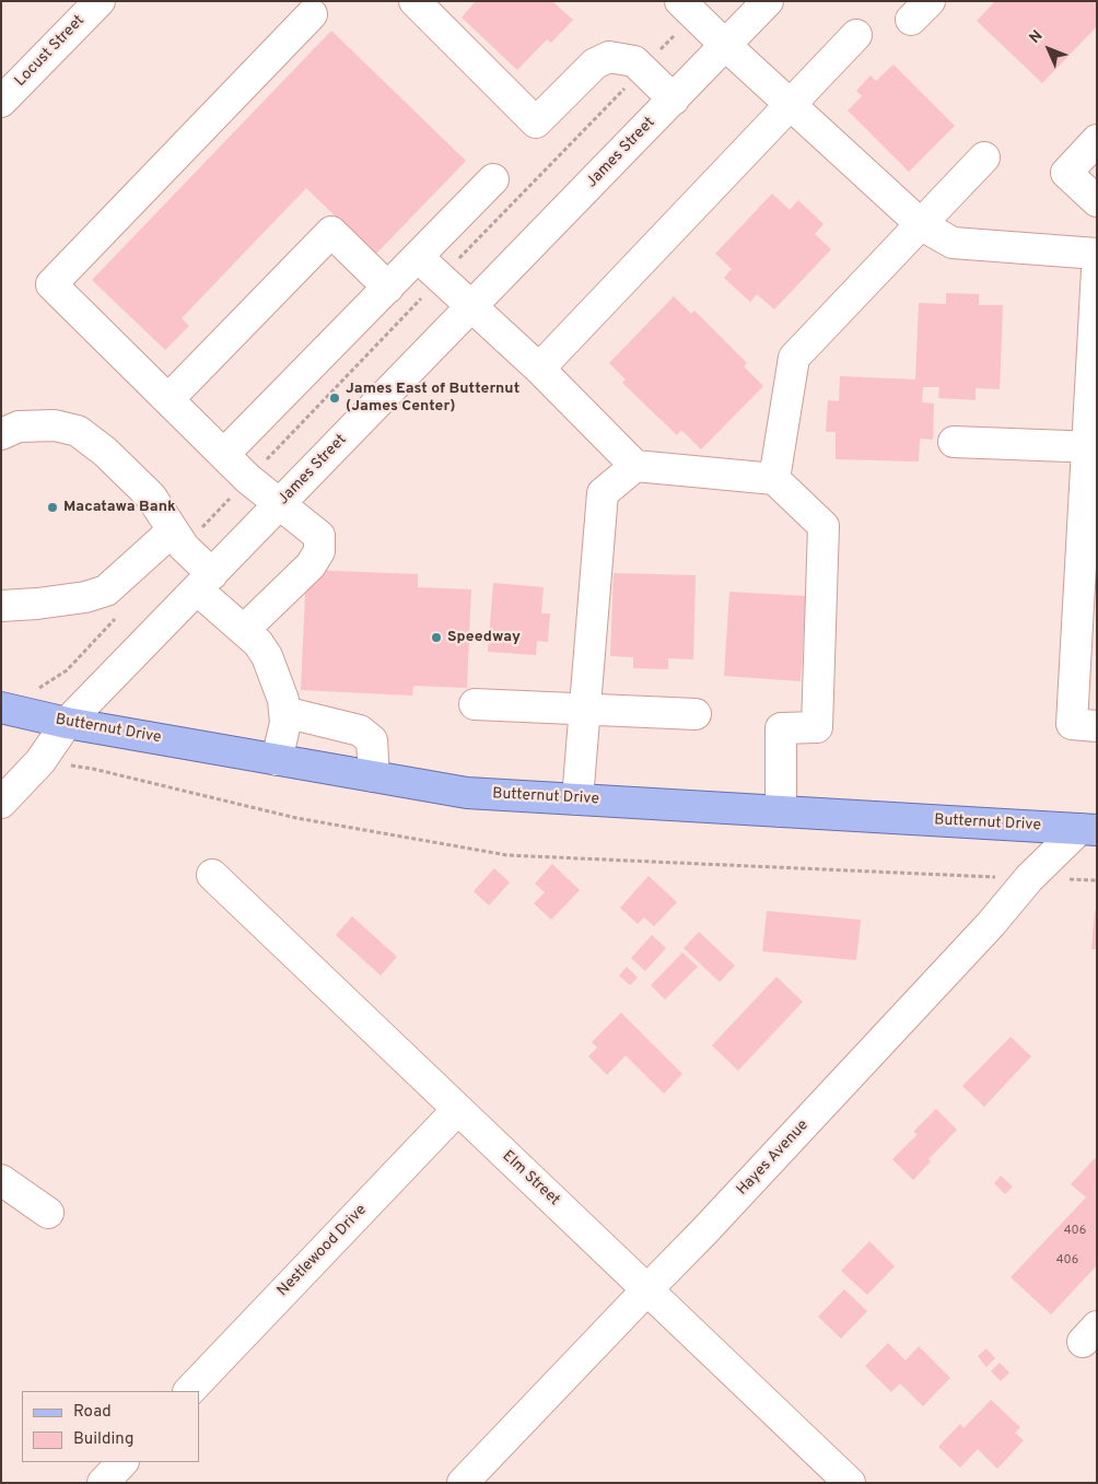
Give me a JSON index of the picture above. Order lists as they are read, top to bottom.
{
  "streets": {
    "main road": ["Butternut Drive"],
    "street": [
      "Locust Street",
      "James Street",
      "Hayes Avenue",
      "Elm Street",
      "Nestlewood Drive"
    ]
  },
  "crossings": [
    ["James Street", "Butternut Drive"],
    ["Butternut Drive", "Hayes Avenue"],
    ["Hayes Avenue", "Elm Street"],
    ["Elm Street", "Nestlewood Drive"]
  ],
  "places": ["James East of Butternut (James Center)", "Macatawa Bank", "Speedway"],
  "house_numbers": ["406", "406"],
  "legend": ["Road", "Building"],
  "north": "top left"
}
